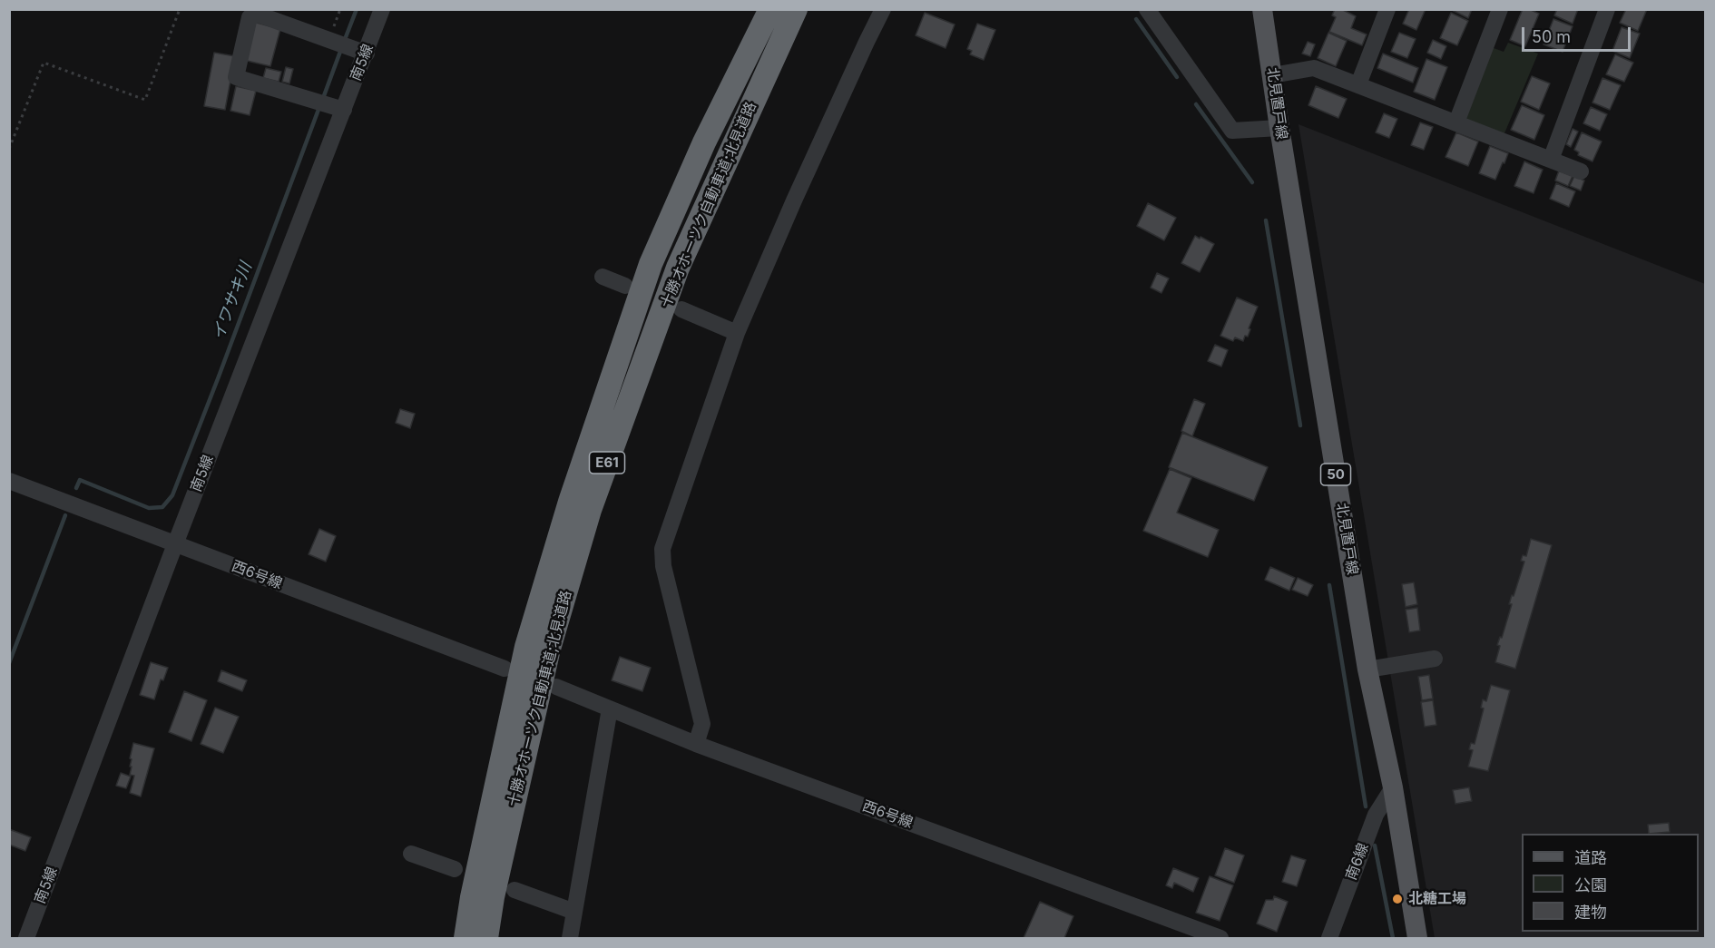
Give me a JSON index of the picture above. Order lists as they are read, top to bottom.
{
  "streets": {
    "highway": ["十勝オホーツク自動車道;北見道路", "E61"],
    "main road": ["北見置戸線", "50"],
    "street": ["南5線", "西6号線", "南6線"]
  },
  "crossings": [
    ["南5線", "西6号線"],
    ["北見置戸線", "南6線"]
  ],
  "water": ["イワサキ川"],
  "places": ["北糖工場"],
  "legend": ["道路", "公園", "建物"],
  "scale_bar": "50 m"
}
